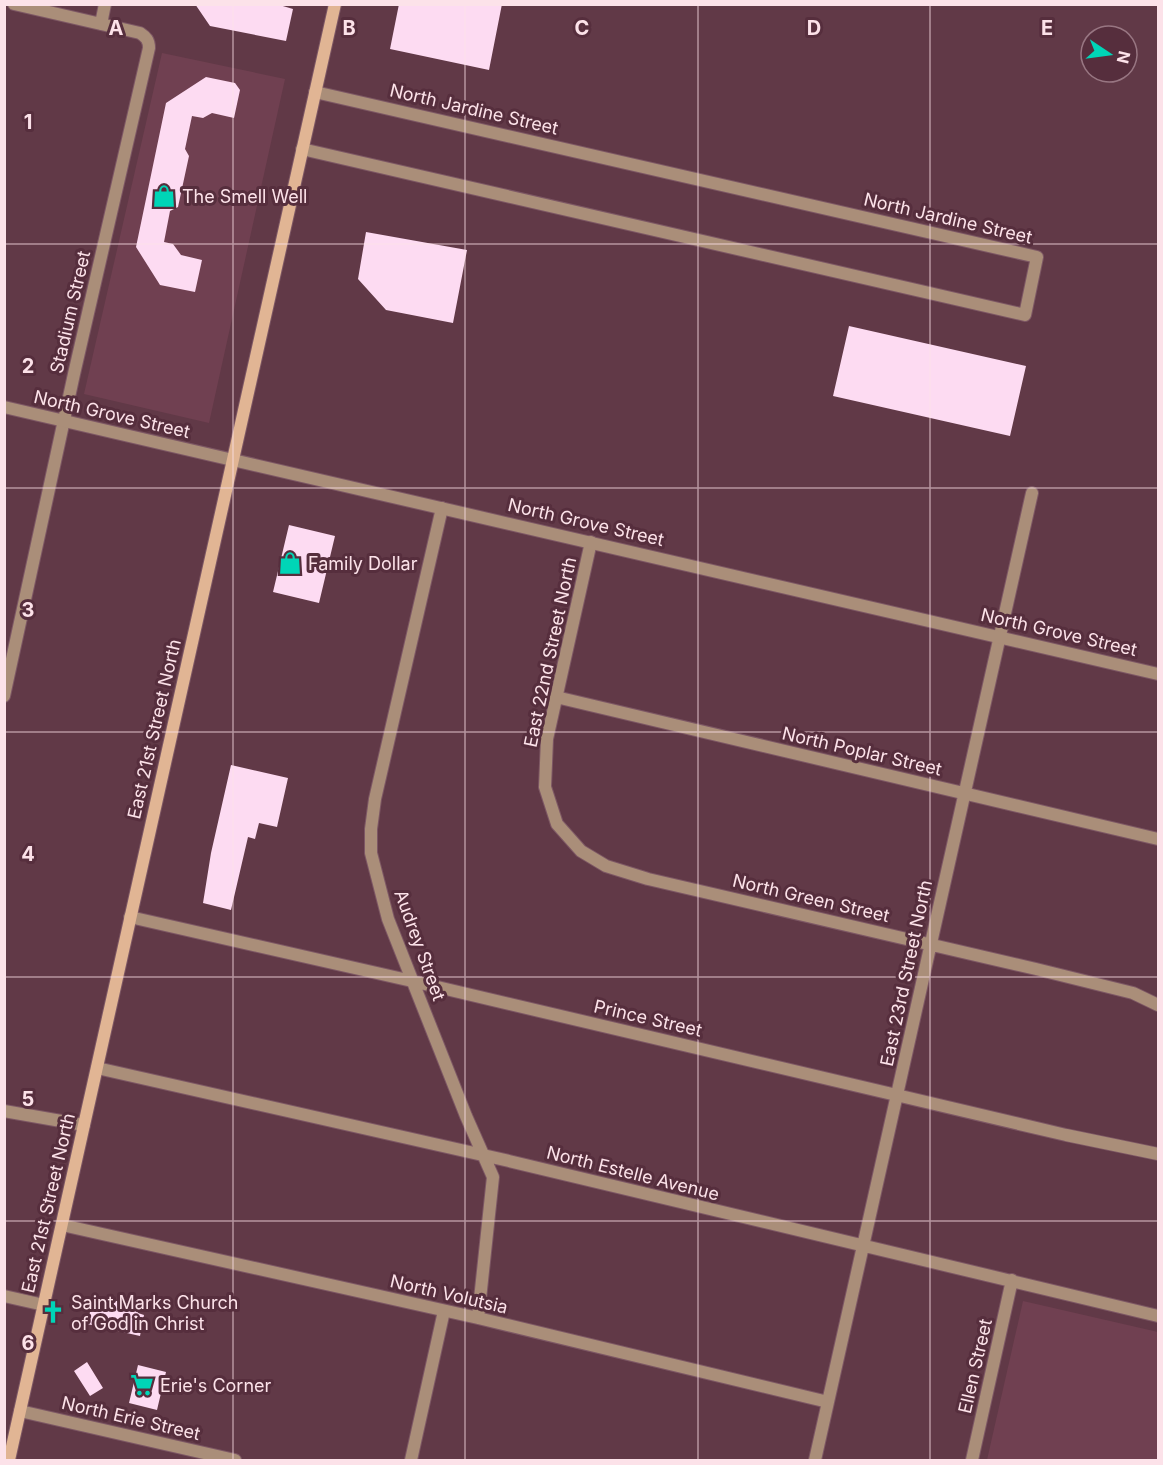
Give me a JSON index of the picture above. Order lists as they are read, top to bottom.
{
  "streets": {
    "main road": ["East 21st Street North"],
    "street": [
      "North Jardine Street",
      "Stadium Street",
      "North Grove Street",
      "East 22nd Street North",
      "North Poplar Street",
      "North Green Street",
      "Audrey Street",
      "East 23rd Street North",
      "Prince Street",
      "North Estelle Avenue",
      "North Volutsia",
      "Ellen Street",
      "North Erie Street"
    ]
  },
  "crossings": [
    ["North Jardine Street", "East 21st Street North"],
    ["Stadium Street", "North Grove Street"],
    ["North Grove Street", "East 22nd Street North"],
    ["North Grove Street", "East 21st Street North"],
    ["North Grove Street", "Audrey Street"],
    ["North Grove Street", "East 23rd Street North"],
    ["East 22nd Street North", "North Poplar Street"],
    ["East 22nd Street North", "North Green Street"],
    ["East 21st Street North", "Prince Street"],
    ["East 21st Street North", "North Estelle Avenue"],
    ["East 21st Street North", "North Volutsia"],
    ["East 21st Street North", "North Erie Street"],
    ["North Poplar Street", "East 23rd Street North"],
    ["North Green Street", "East 23rd Street North"],
    ["Audrey Street", "Prince Street"],
    ["Audrey Street", "North Estelle Avenue"],
    ["Audrey Street", "North Volutsia"],
    ["East 23rd Street North", "Prince Street"],
    ["East 23rd Street North", "North Estelle Avenue"],
    ["East 23rd Street North", "North Volutsia"],
    ["North Estelle Avenue", "Ellen Street"]
  ],
  "places": {
    "shop": ["The Smell Well", "Family Dollar"],
    "church": ["Saint Marks Church of God in Christ"],
    "supermarket": ["Erie's Corner"]
  },
  "north": "right",
  "grid": {
    "columns": [
      "A",
      "B",
      "C",
      "D",
      "E"
    ],
    "rows": [
      "1",
      "2",
      "3",
      "4",
      "5",
      "6"
    ]
  }
}
